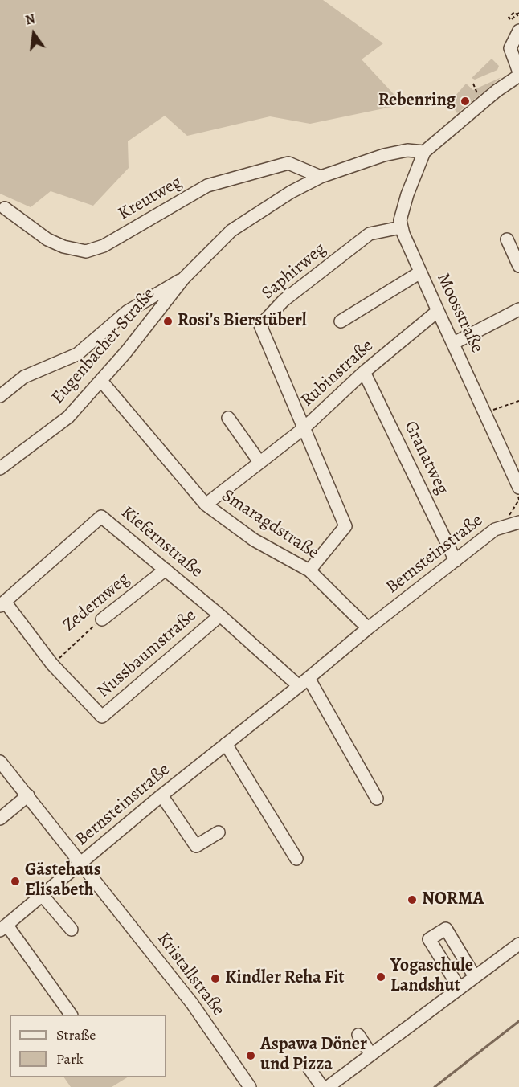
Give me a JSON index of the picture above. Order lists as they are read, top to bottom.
{
  "streets": {
    "street": [
      "Kreutweg",
      "Saphirweg",
      "Moosstraße",
      "Eugenbacher Straße",
      "Rubinstraße",
      "Granatweg",
      "Smaragdstraße",
      "Kiefernstraße",
      "Bernsteinstraße",
      "Zedernweg",
      "Nussbaumstraße",
      "Kristallstraße"
    ]
  },
  "crossings": [
    ["Kreutweg", "Eugenbacher Straße"],
    ["Saphirweg", "Moosstraße"],
    ["Saphirweg", "Rubinstraße"],
    ["Moosstraße", "Rubinstraße"],
    ["Eugenbacher Straße", "Smaragdstraße"],
    ["Rubinstraße", "Granatweg"],
    ["Rubinstraße", "Smaragdstraße"],
    ["Granatweg", "Bernsteinstraße"],
    ["Smaragdstraße", "Bernsteinstraße"],
    ["Kiefernstraße", "Bernsteinstraße"],
    ["Kiefernstraße", "Zedernweg"],
    ["Kiefernstraße", "Nussbaumstraße"],
    ["Bernsteinstraße", "Kristallstraße"],
    ["Zedernweg", "Nussbaumstraße"]
  ],
  "places": [
    "Rebenring",
    "Rosi's Bierstüberl",
    "Gästehaus Elisabeth",
    "NORMA",
    "Yogaschule Landshut",
    "Kindler Reha Fit",
    "Aspawa Döner und Pizza"
  ],
  "legend": ["Straße", "Park"],
  "north": "top"
}
